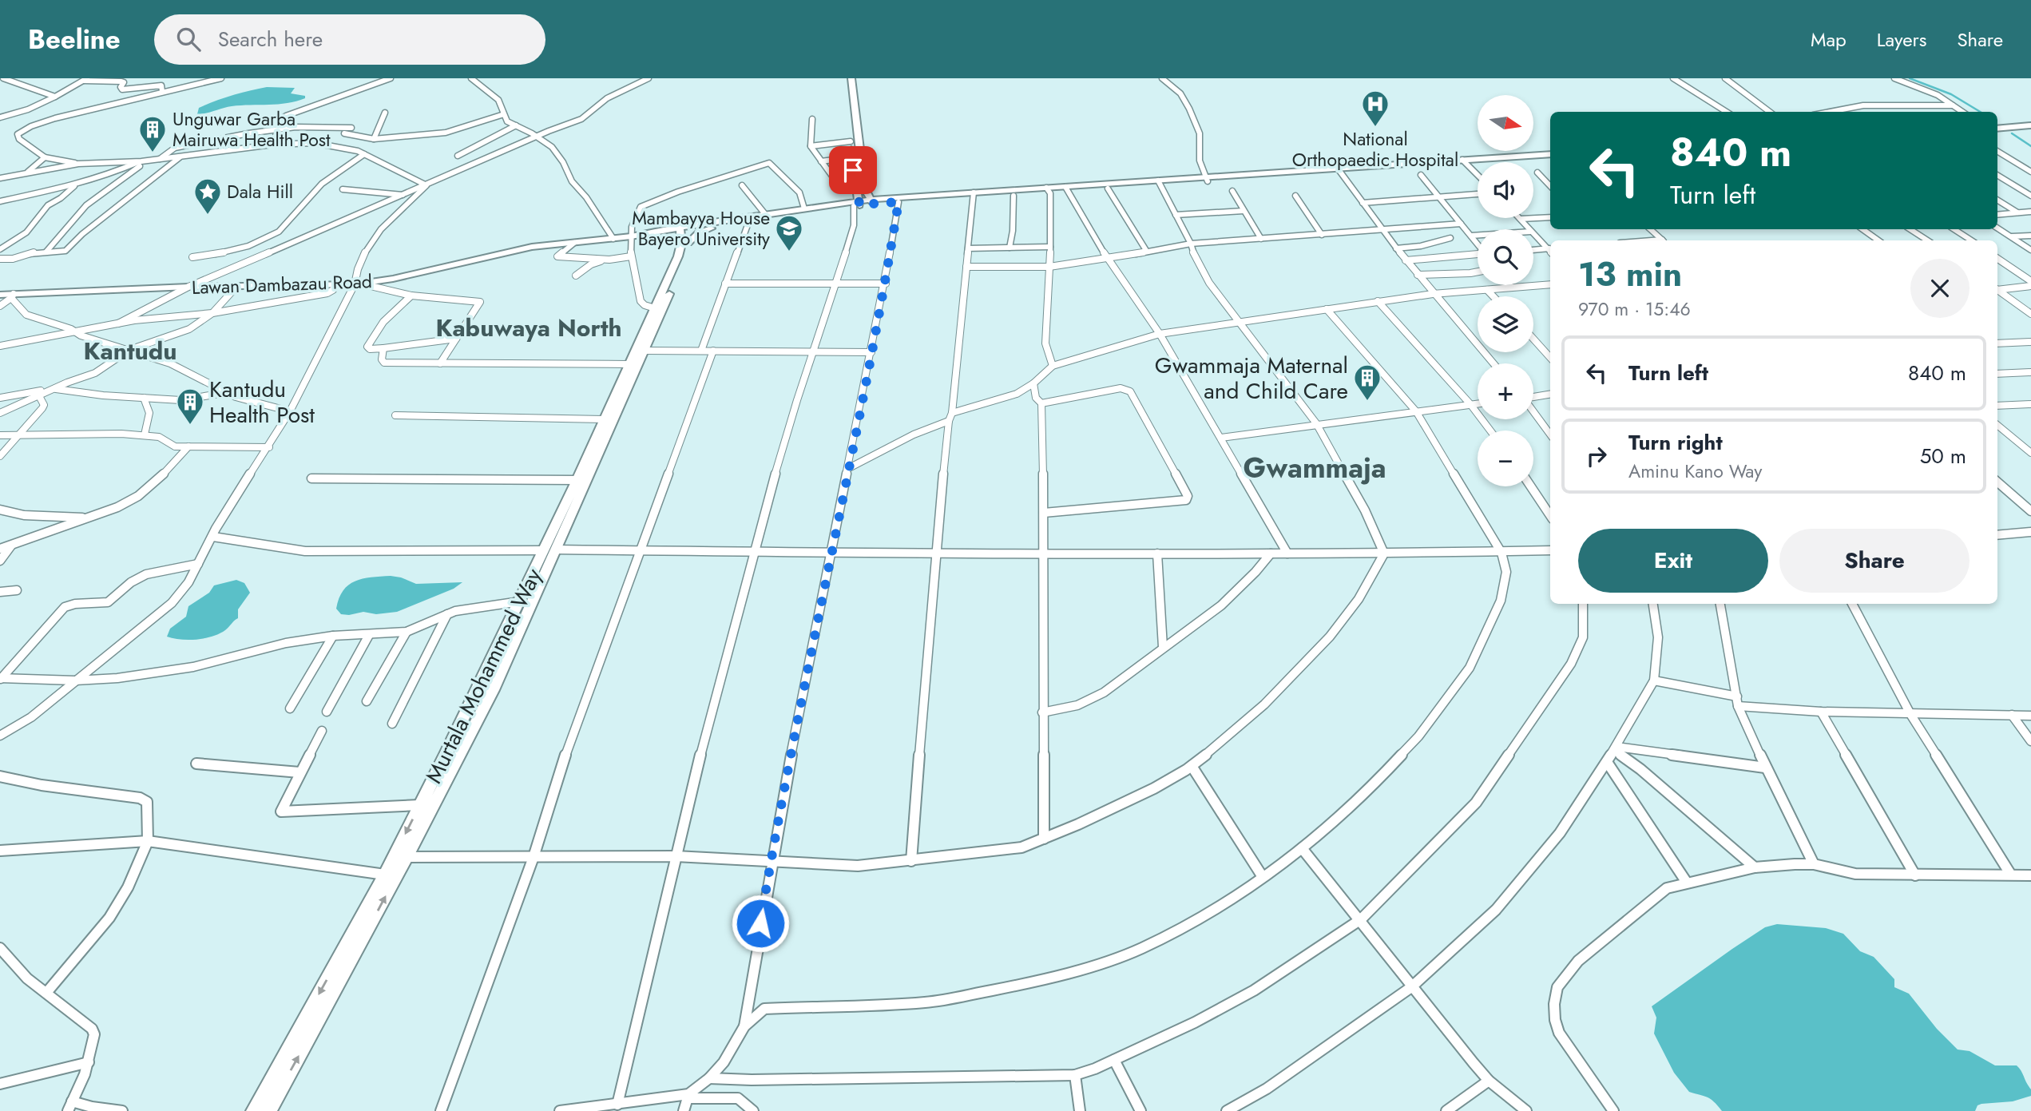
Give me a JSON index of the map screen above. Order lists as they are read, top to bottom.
{
  "streets": {
    "main road": ["Lawan Dambazau Road", "Murtala Mohammed Way"]
  },
  "crossings": [
    ["Lawan Dambazau Road", "Murtala Mohammed Way"]
  ],
  "districts": ["Kabuwaya North", "Kantudu", "Gwammaja"],
  "places": {
    "hospital": ["National Orthopaedic Hospital"],
    "building": ["Unguwar Garba Mairuwa Health Post", "Gwammaja Maternal and Child Care", "Kantudu Health Post"],
    "place": ["Dala Hill"],
    "school or university": ["Mambayya House Bayero University"]
  },
  "north": "right",
  "page": {
    "header": "Beeline",
    "search": "Search here",
    "nav": ["Map", "Layers", "Share"],
    "map_buttons": ["+", "−"],
    "turn": ["840 m", "Turn left"],
    "heading": ["13 min", "970 m · 15:46"],
    "list": [
      {
        "name": "Turn left",
        "value": "840 m"
      },
      {
        "name": "Turn right",
        "note": "Aminu Kano Way",
        "value": "50 m"
      }
    ],
    "buttons": ["Exit", "Share"]
  }
}
